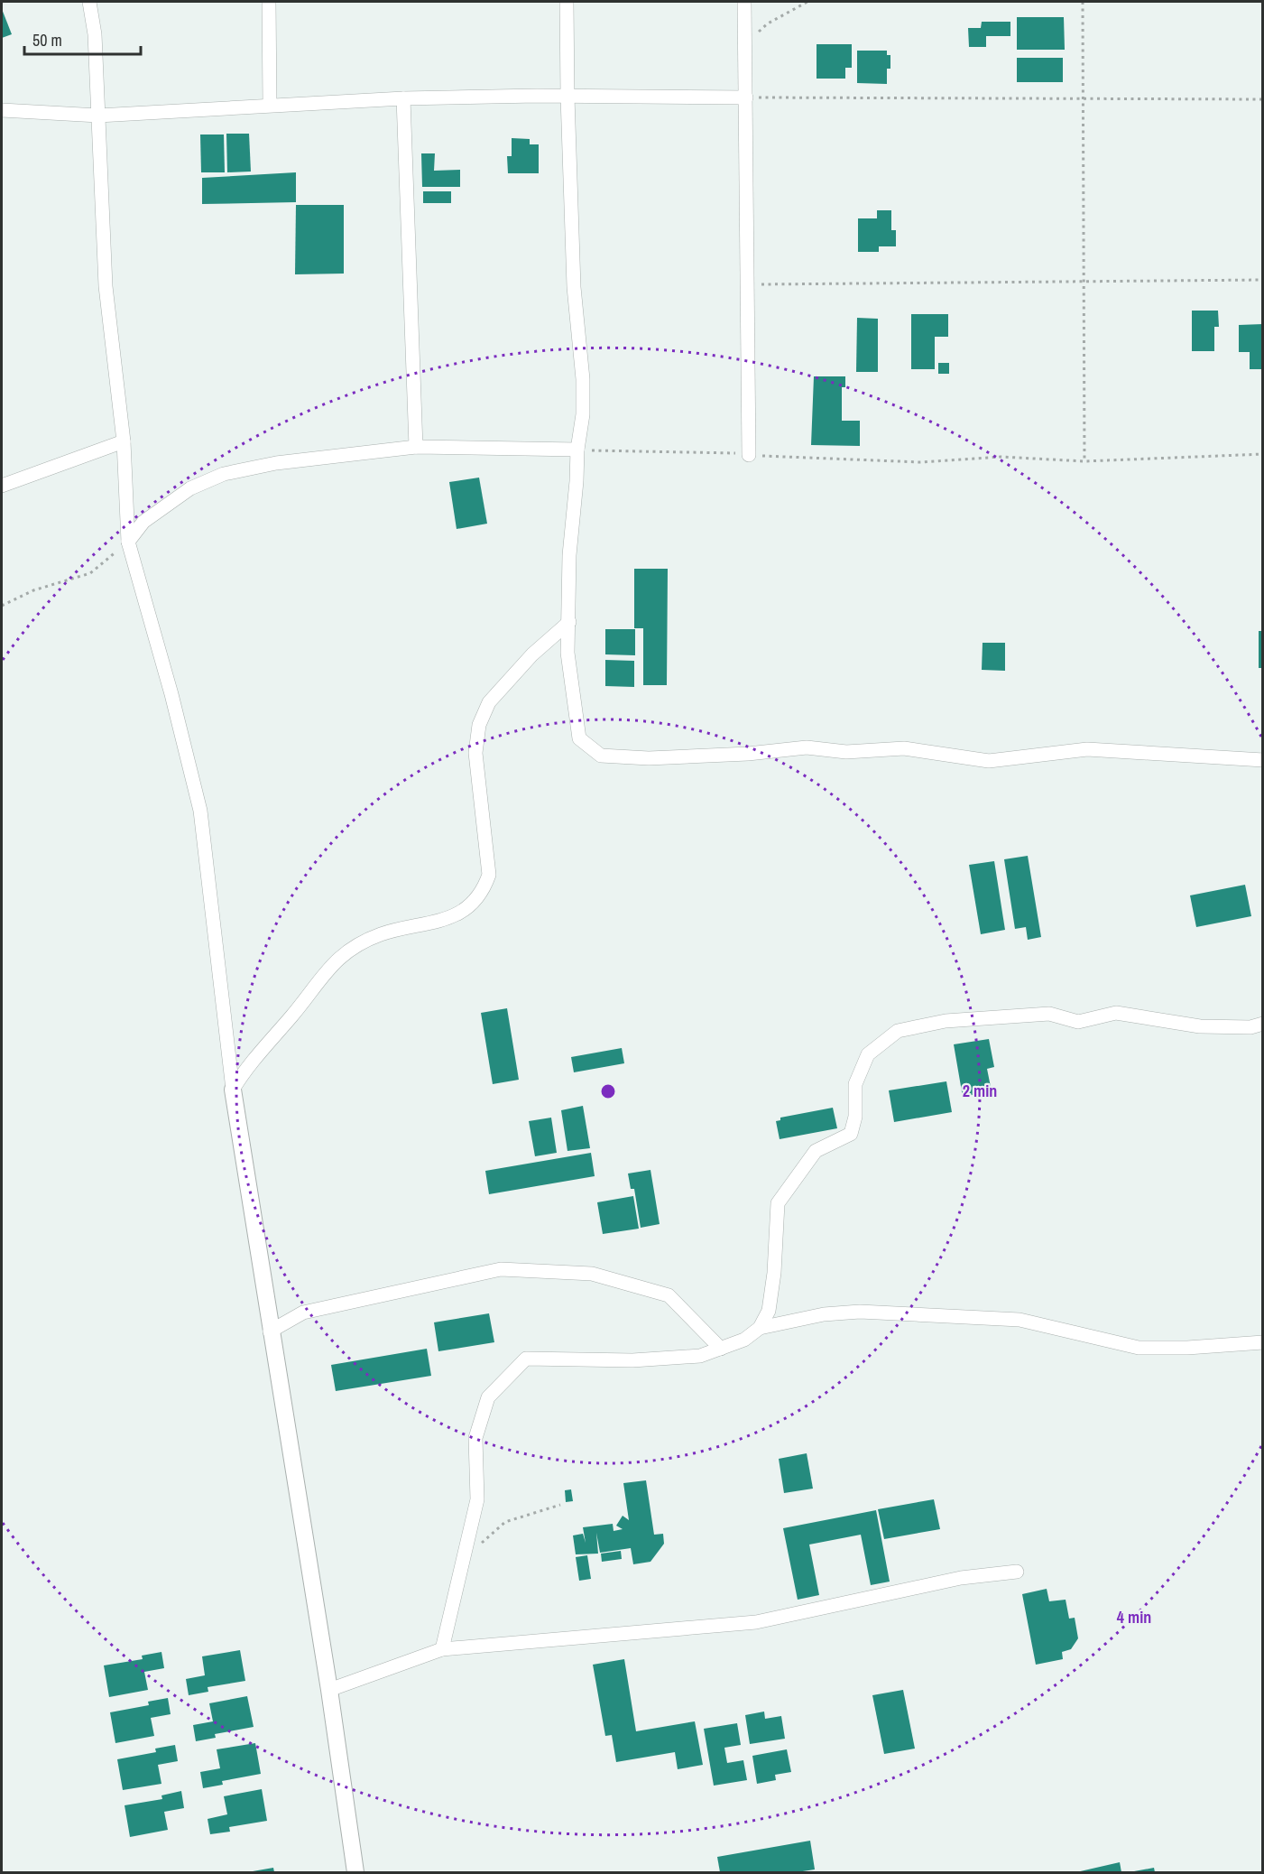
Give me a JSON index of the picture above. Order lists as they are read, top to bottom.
{
  "scale_bar": "50 m",
  "rings": ["2 min", "4 min"]
}
